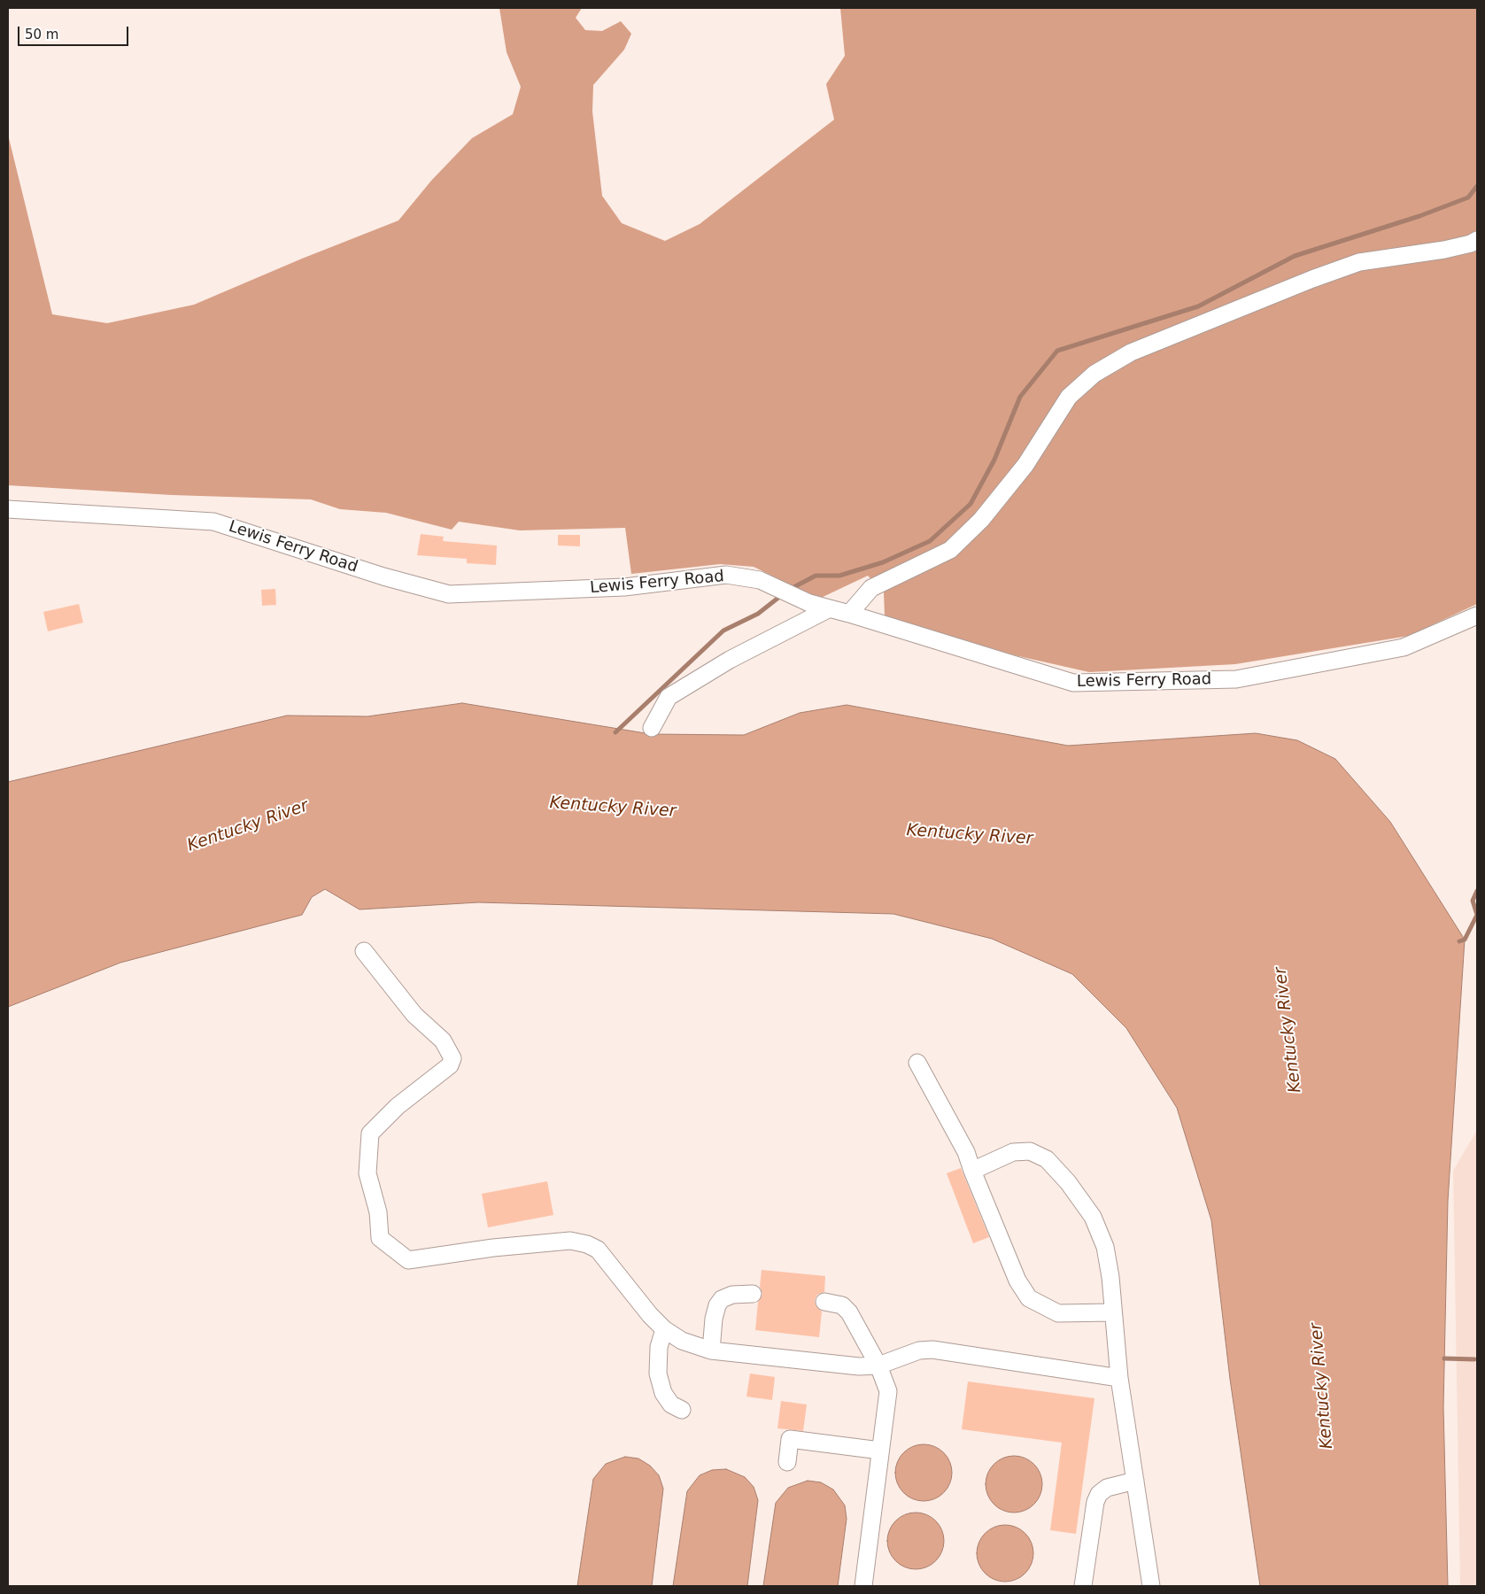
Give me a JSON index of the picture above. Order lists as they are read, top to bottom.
{
  "streets": {
    "street": ["Lewis Ferry Road"]
  },
  "water": ["Kentucky River"],
  "scale_bar": "50 m"
}
